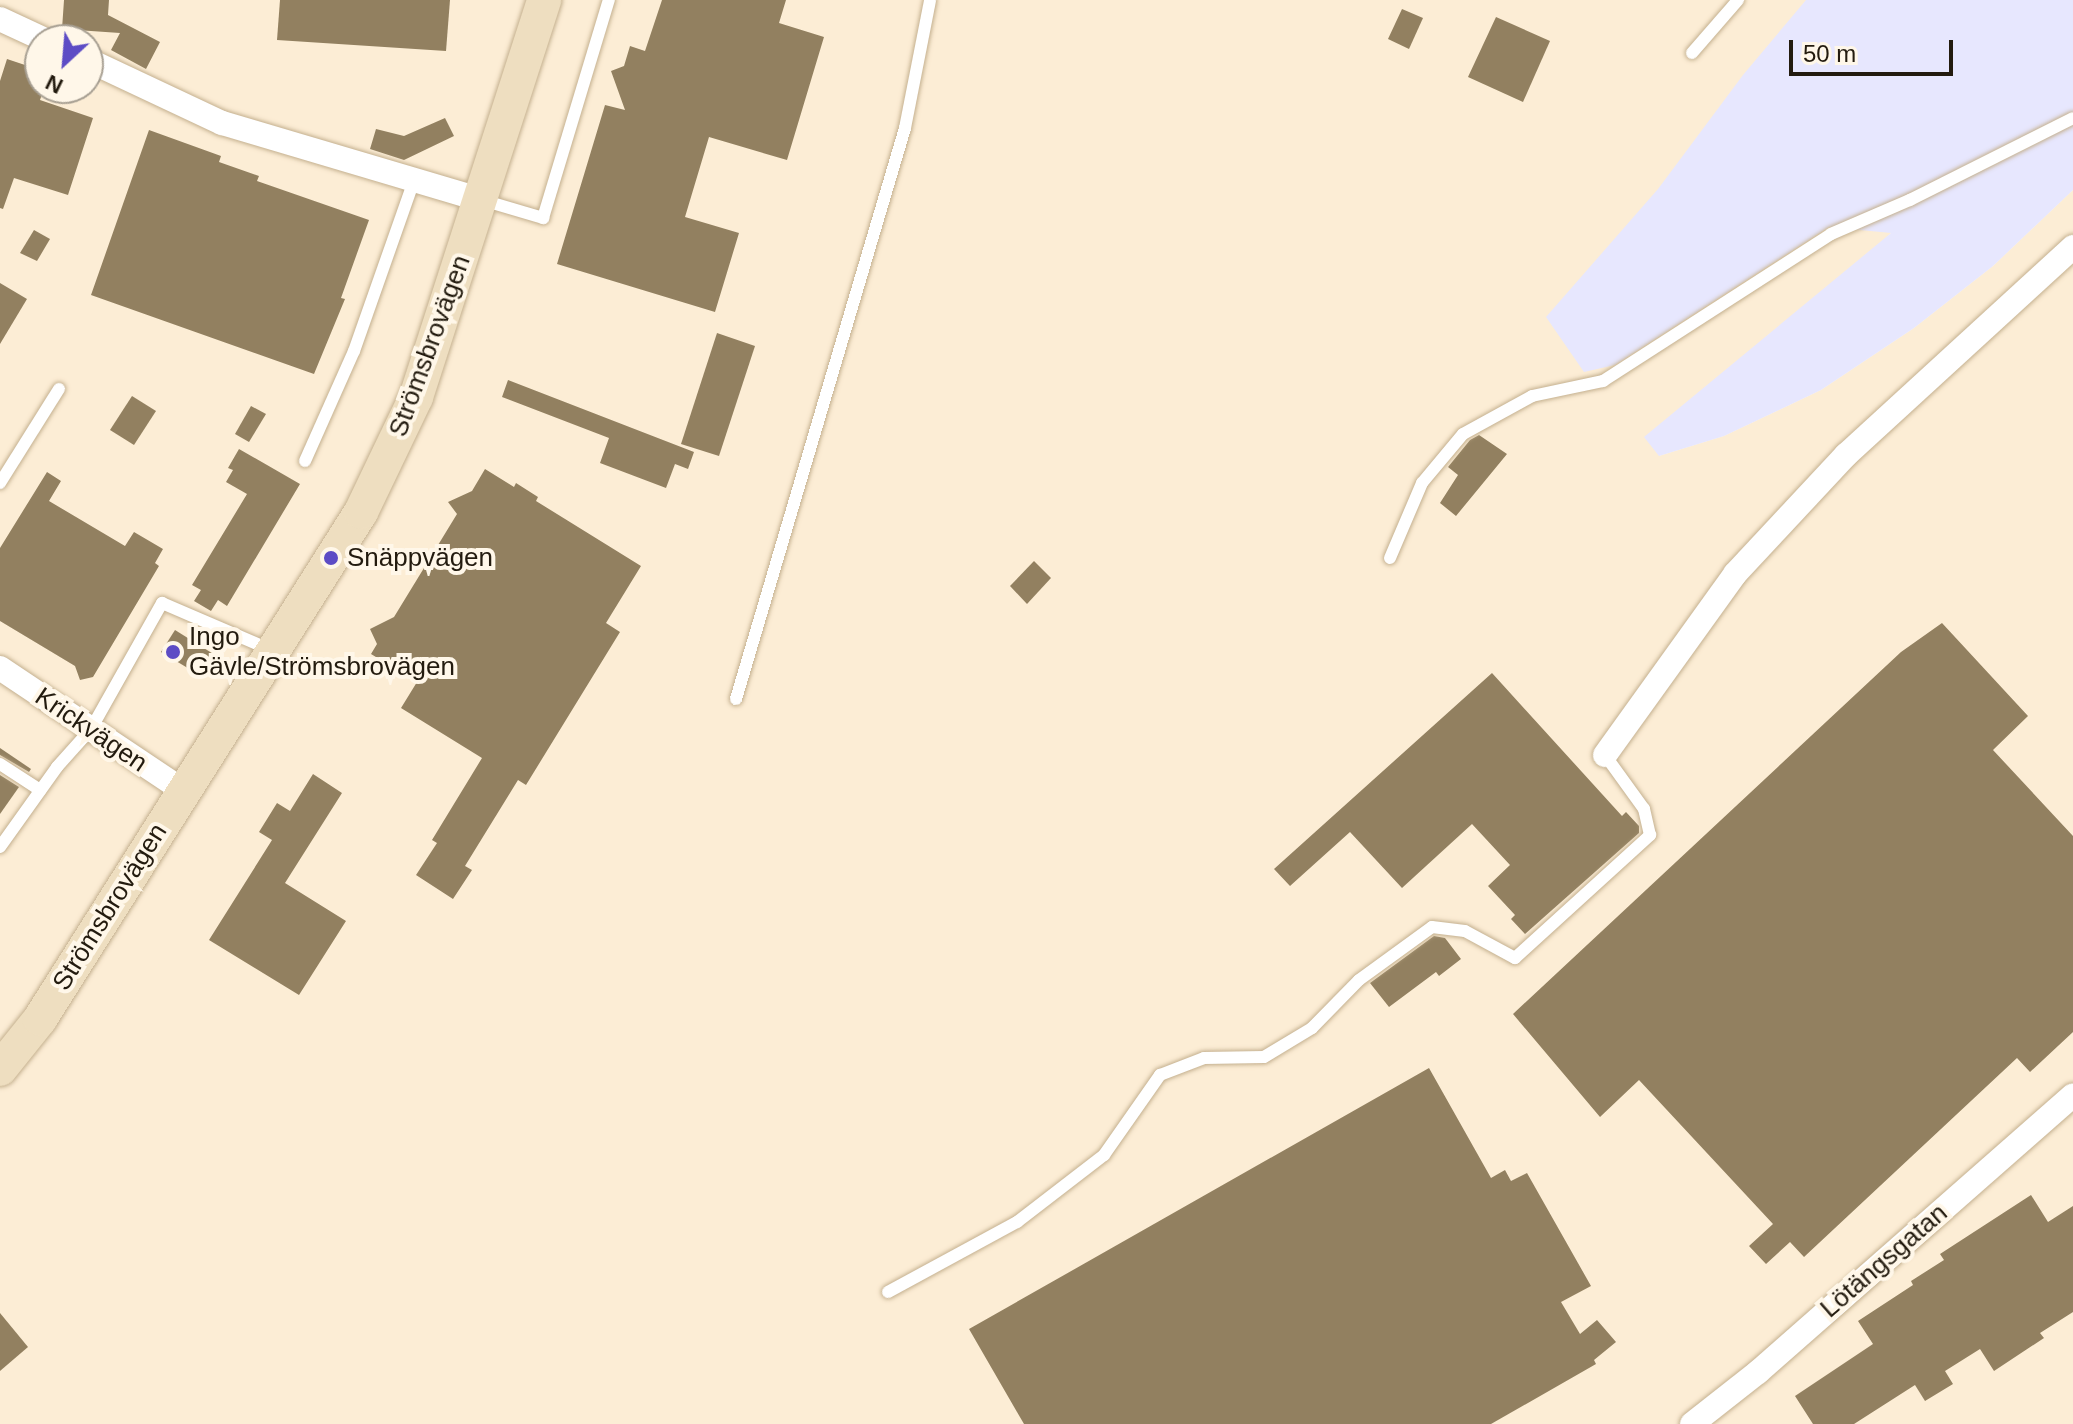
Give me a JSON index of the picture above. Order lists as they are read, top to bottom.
{
  "streets": {
    "main road": ["Strömsbrovägen"],
    "street": ["Krickvägen", "Lötängsgatan"]
  },
  "crossings": [
    ["Strömsbrovägen", "Krickvägen"]
  ],
  "places": ["Snäppvägen", "Ingo Gävle/Strömsbrovägen"],
  "scale_bar": "50 m",
  "north": "bottom left"
}
